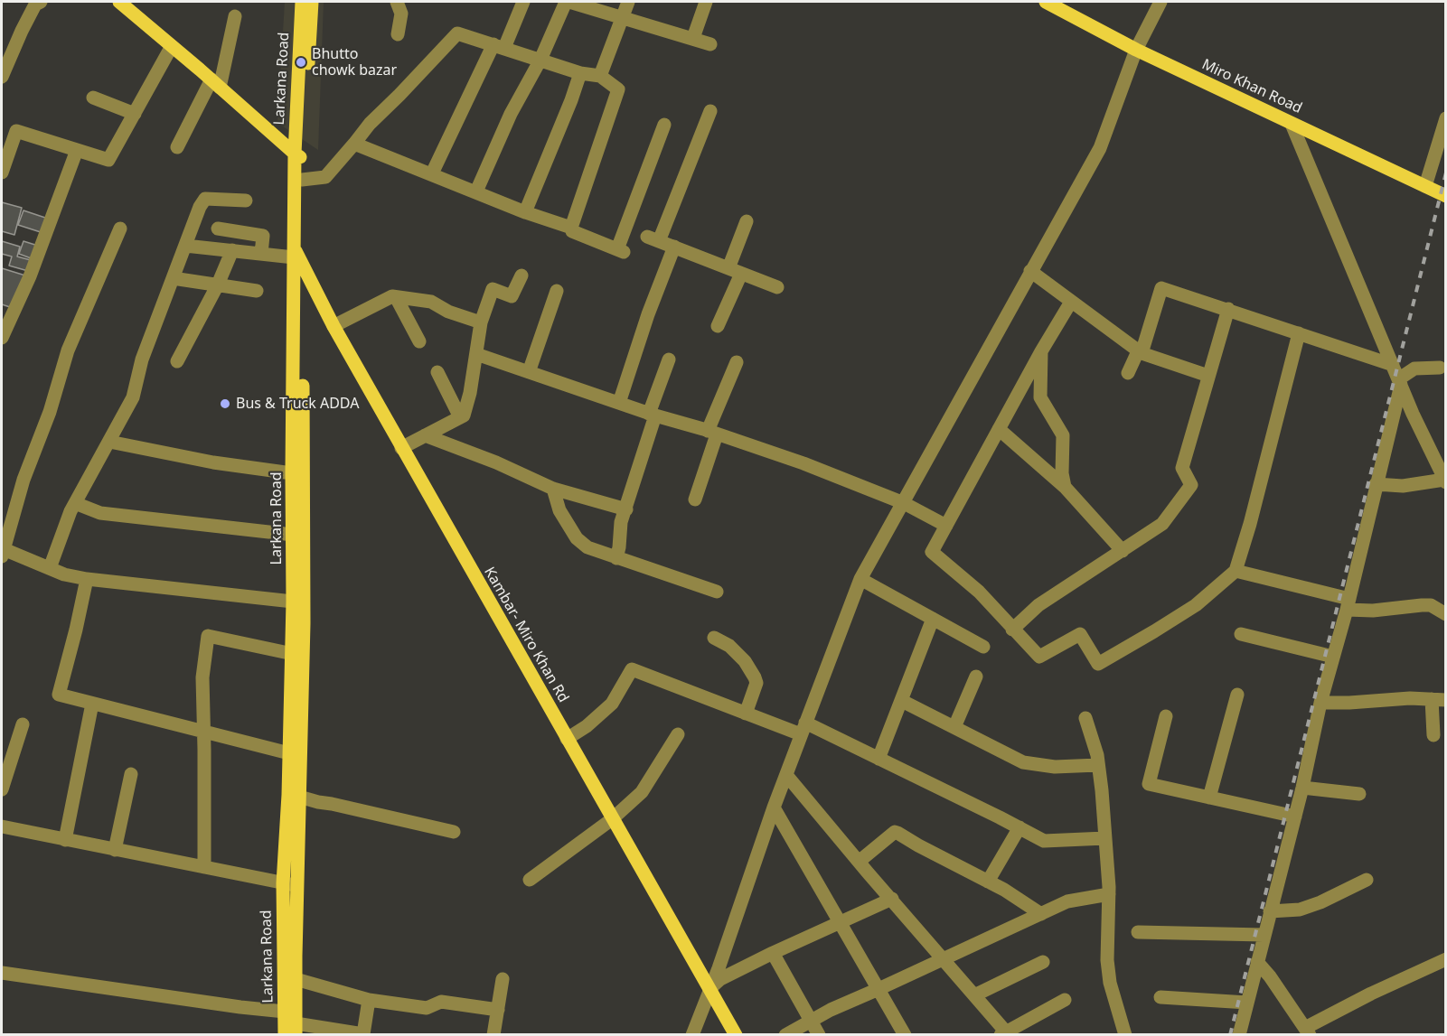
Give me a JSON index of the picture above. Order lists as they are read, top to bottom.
{
  "streets": {
    "main road": ["Larkana Road", "Miro Khan Road", "Kambar- Miro Khan Rd"]
  },
  "crossings": [
    ["Larkana Road", "Kambar- Miro Khan Rd"]
  ],
  "places": ["Bhutto chowk bazar", "Bus & Truck ADDA"]
}
